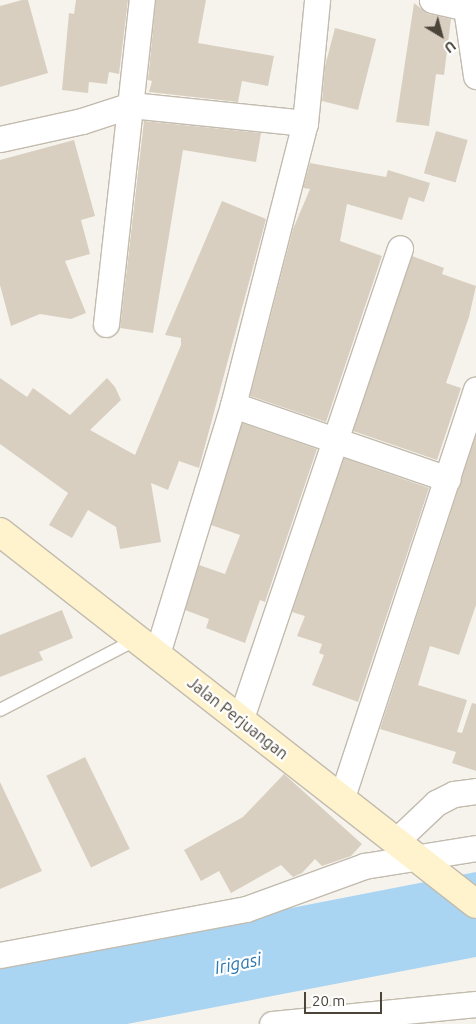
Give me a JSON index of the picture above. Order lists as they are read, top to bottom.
{
  "streets": {
    "main road": ["Jalan Perjuangan"]
  },
  "water": ["Irigasi"],
  "scale_bar": "20 m",
  "north": "bottom right"
}
